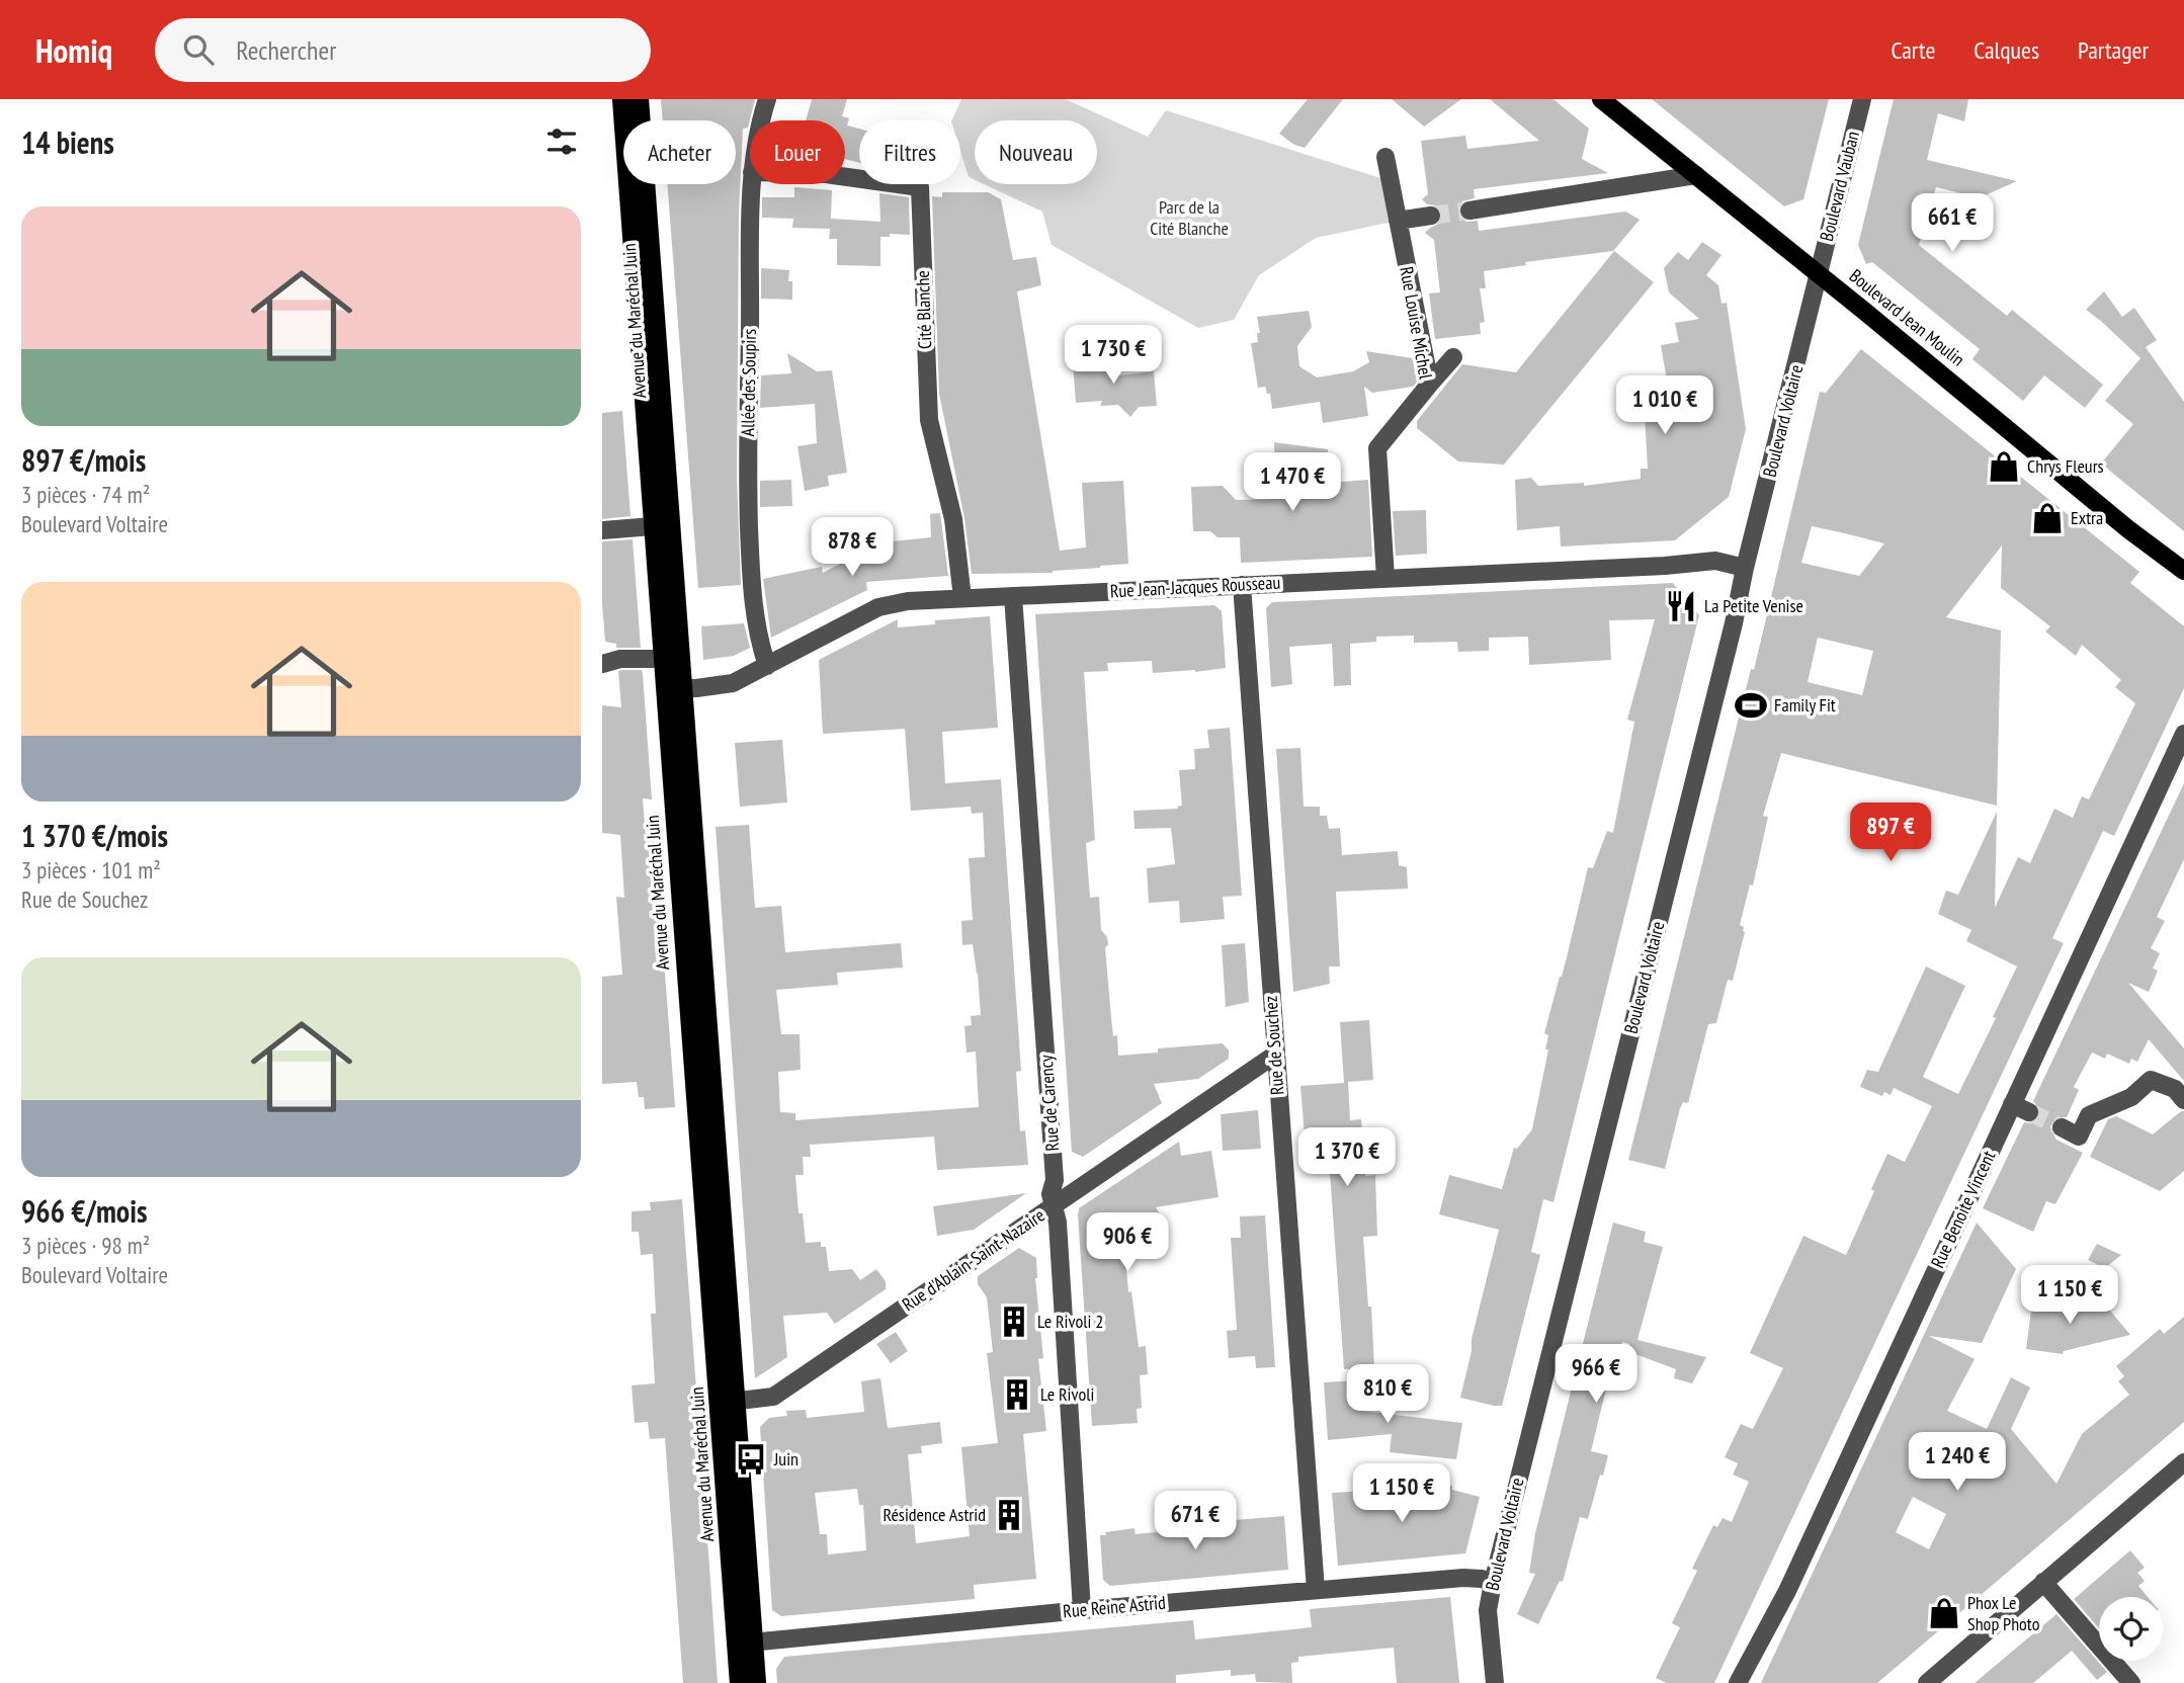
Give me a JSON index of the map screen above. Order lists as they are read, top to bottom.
{
  "streets": {
    "main road": ["Boulevard Jean Moulin", "Avenue du Maréchal Juin"],
    "street": [
      "Boulevard Vauban",
      "Cité Blanche",
      "Rue Louise Michel",
      "Allée des Soupirs",
      "Boulevard Voltaire",
      "Rue Jean-Jacques Rousseau",
      "Rue de Souchez",
      "Rue de Carency",
      "Rue Benoite Vincent",
      "Rue d'Ablain-Saint-Nazaire",
      "Rue Reine Astrid"
    ]
  },
  "crossings": [
    ["Boulevard Vauban", "Boulevard Jean Moulin"],
    ["Boulevard Vauban", "Boulevard Voltaire"],
    ["Cité Blanche", "Rue Jean-Jacques Rousseau"],
    ["Boulevard Jean Moulin", "Boulevard Voltaire"],
    ["Avenue du Maréchal Juin", "Rue Jean-Jacques Rousseau"],
    ["Avenue du Maréchal Juin", "Rue d'Ablain-Saint-Nazaire"],
    ["Avenue du Maréchal Juin", "Rue Reine Astrid"],
    ["Rue Louise Michel", "Rue Jean-Jacques Rousseau"],
    ["Allée des Soupirs", "Rue Jean-Jacques Rousseau"],
    ["Boulevard Voltaire", "Rue Jean-Jacques Rousseau"],
    ["Boulevard Voltaire", "Rue Reine Astrid"],
    ["Rue Jean-Jacques Rousseau", "Rue de Souchez"],
    ["Rue Jean-Jacques Rousseau", "Rue de Carency"],
    ["Rue de Souchez", "Rue d'Ablain-Saint-Nazaire"],
    ["Rue de Souchez", "Rue Reine Astrid"],
    ["Rue de Carency", "Rue d'Ablain-Saint-Nazaire"],
    ["Rue de Carency", "Rue Reine Astrid"]
  ],
  "parks": ["Parc de la Cité Blanche"],
  "places": {
    "shop": ["Chrys Fleurs", "Extra", "Phox Le Shop Photo"],
    "restaurant": ["La Petite Venise"],
    "sports": ["Family Fit"],
    "building": ["Le Rivoli 2", "Le Rivoli", "Résidence Astrid"],
    "bus stop": ["Juin"]
  },
  "page": {
    "header": "Homiq",
    "search": "Rechercher",
    "nav": ["Carte", "Calques", "Partager"],
    "heading": "14 biens",
    "chip": [
      "Acheter",
      "Louer",
      "Filtres",
      "Nouveau"
    ],
    "list": [
      {
        "name": "897 €/mois",
        "note": "3 pièces · 74 m² · Boulevard Voltaire"
      },
      {
        "name": "1 370 €/mois",
        "note": "3 pièces · 101 m² · Rue de Souchez"
      },
      {
        "name": "966 €/mois",
        "note": "3 pièces · 98 m² · Boulevard Voltaire"
      }
    ],
    "price": [
      "661 €",
      "1 730 €",
      "1 010 €",
      "1 470 €",
      "878 €",
      "897 €",
      "1 370 €",
      "906 €",
      "1 150 €",
      "966 €",
      "810 €",
      "1 240 €",
      "1 150 €",
      "671 €"
    ]
  }
}
